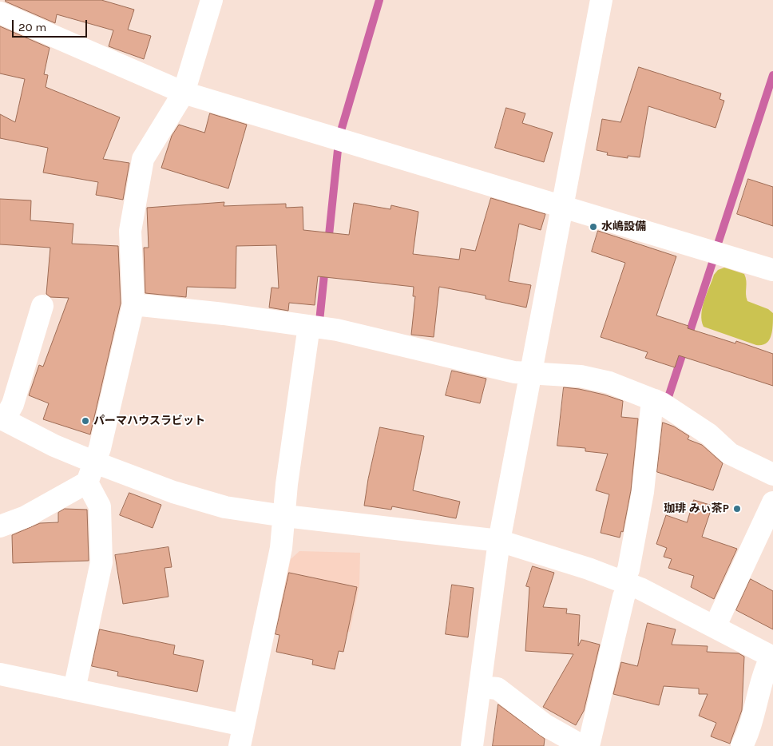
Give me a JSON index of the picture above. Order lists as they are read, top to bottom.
{
  "places": ["水嶋設備", "パーマハウスラビット", "珈琲 みぃ茶P"],
  "scale_bar": "20 m"
}
